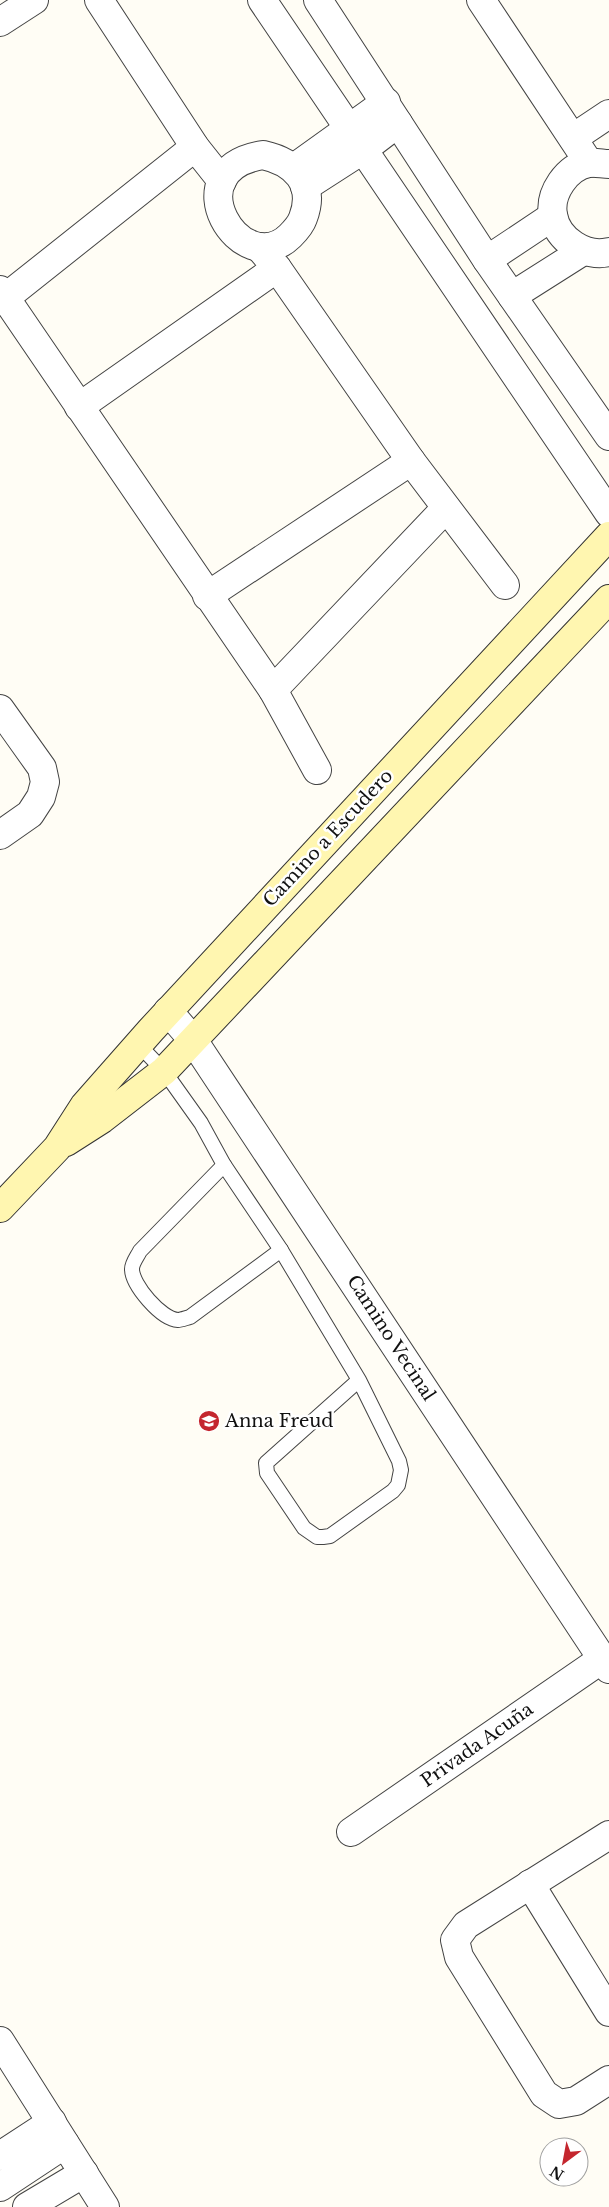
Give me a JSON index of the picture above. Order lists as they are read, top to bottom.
{
  "streets": {
    "street": ["Camino a Escudero", "Camino Vecinal", "Privada Acuña"]
  },
  "crossings": [
    ["Camino a Escudero", "Camino Vecinal"],
    ["Camino Vecinal", "Privada Acuña"]
  ],
  "places": {
    "school or university": ["Anna Freud"]
  },
  "north": "bottom left"
}
